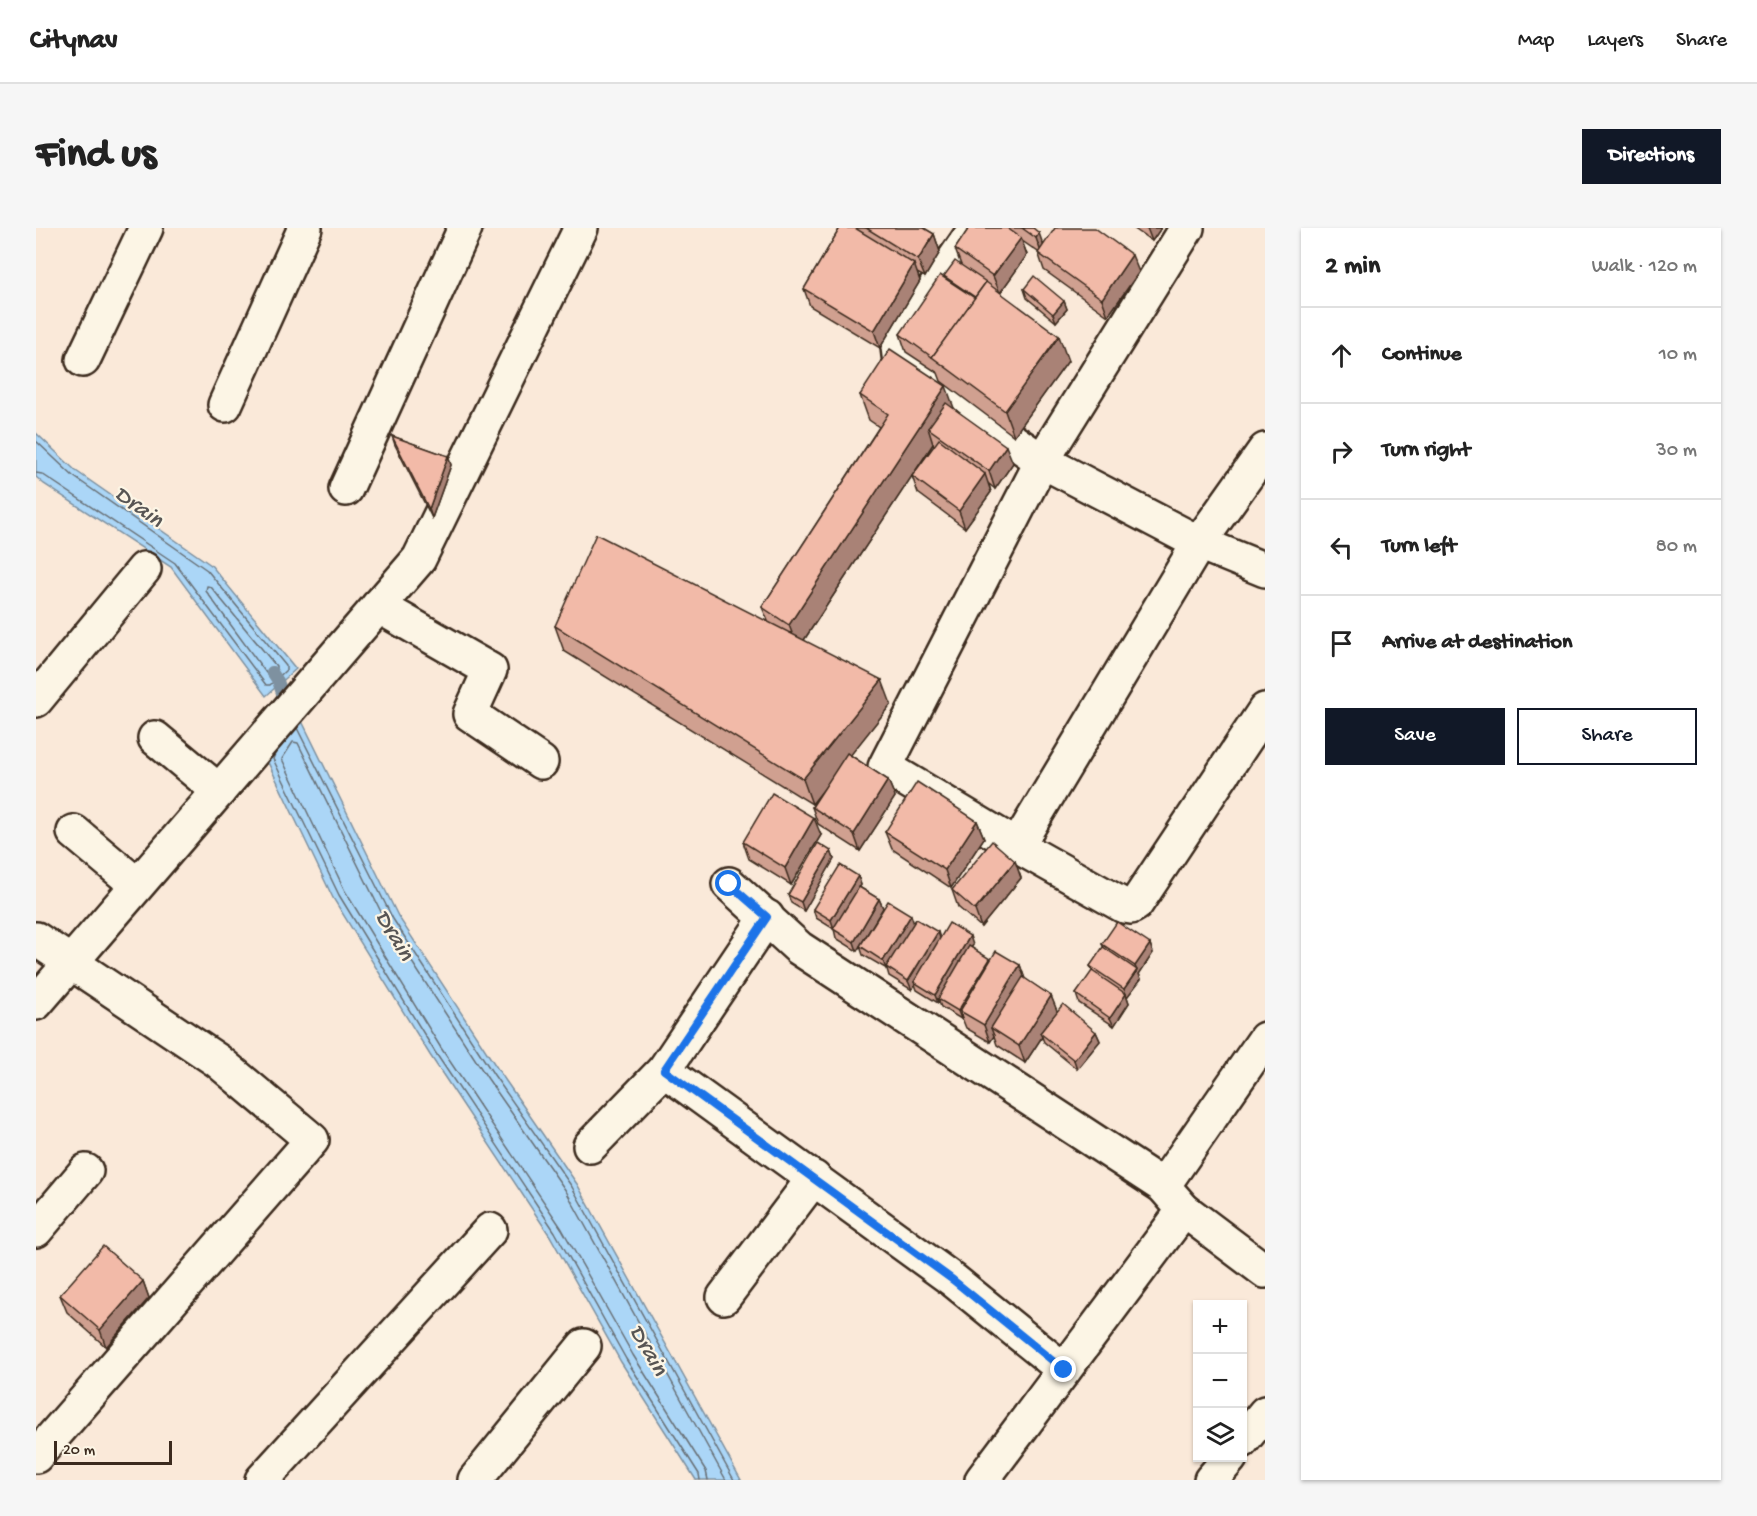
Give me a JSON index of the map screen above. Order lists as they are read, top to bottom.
{
  "water": ["Drain"],
  "scale_bar": "20 m",
  "page": {
    "header": "Citynav",
    "nav": ["Map", "Layers", "Share"],
    "buttons": [
      "Directions",
      ["Save", "Share"]
    ],
    "title": "Find us",
    "heading": ["2 min", "Walk · 120 m"],
    "list": [
      ["Continue", "10 m"],
      ["Turn right", "30 m"],
      ["Turn left", "80 m"],
      "Arrive at destination"
    ],
    "map_buttons": ["+", "−"],
    "scale": "20 m"
  }
}
